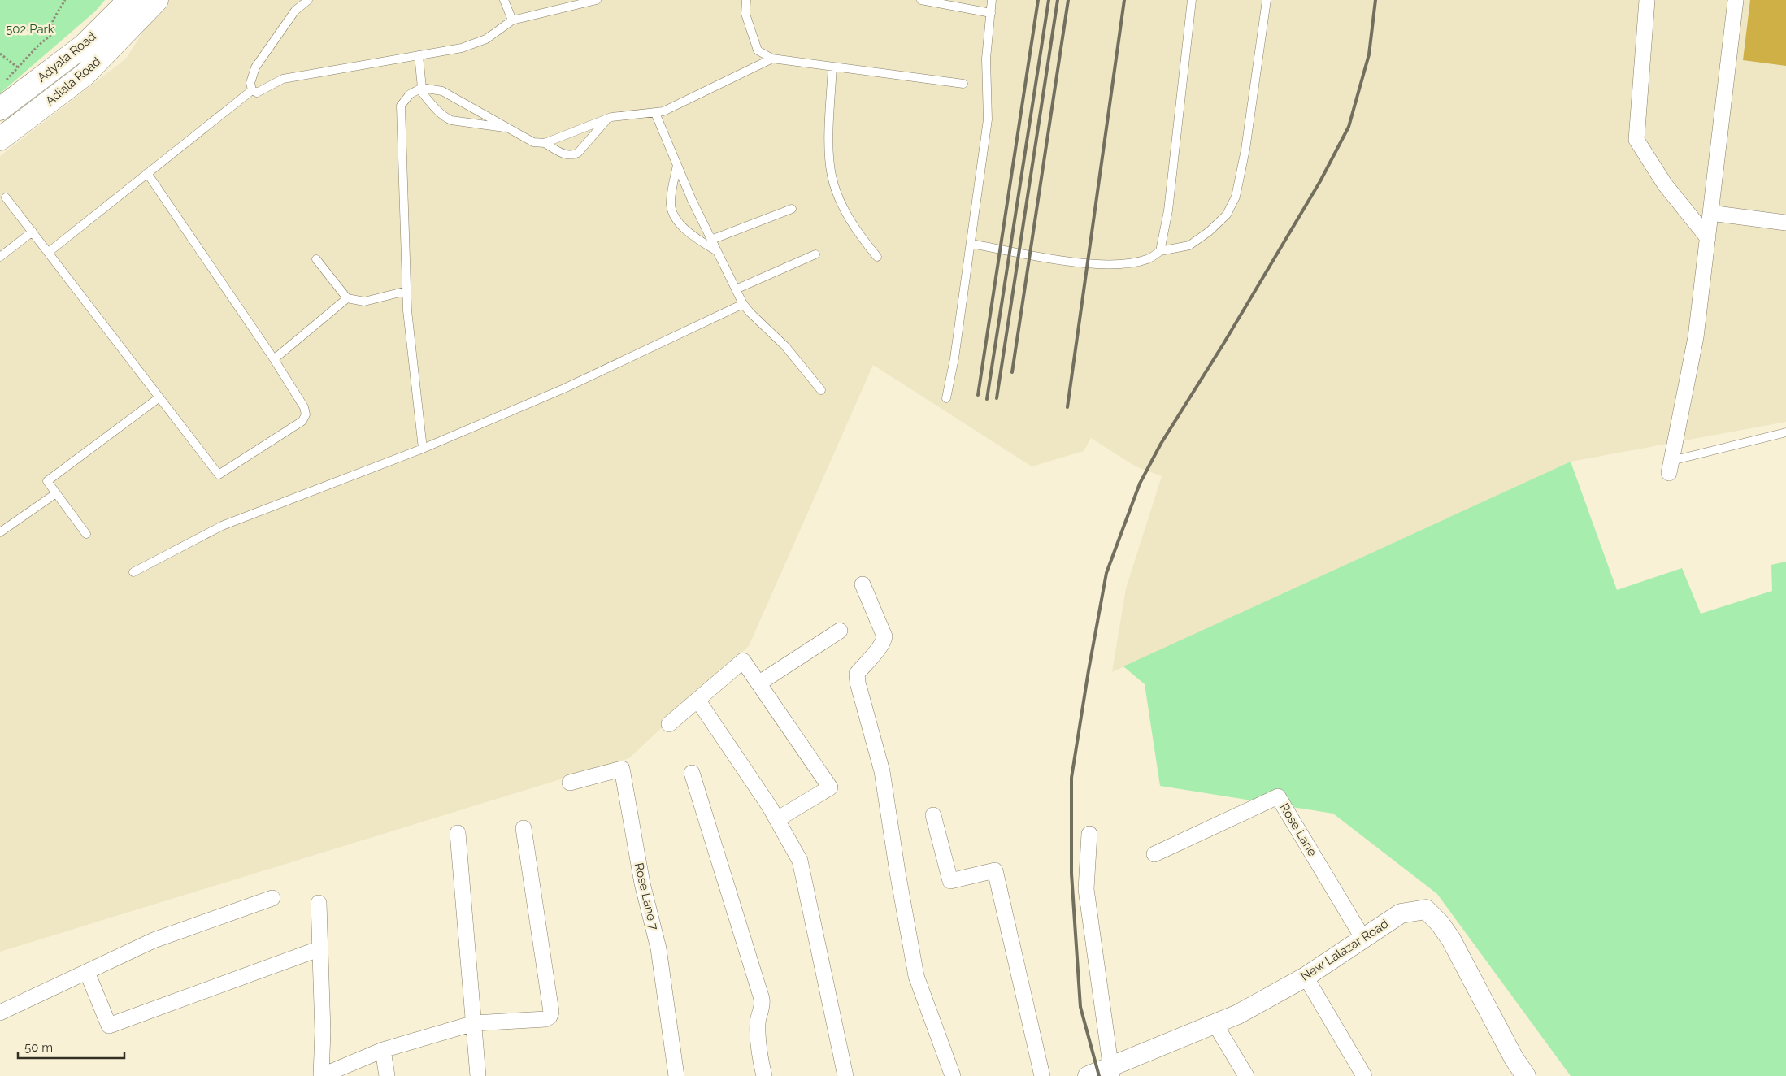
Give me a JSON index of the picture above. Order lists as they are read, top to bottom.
{
  "streets": {
    "main road": ["Adyala Road", "Adiala Road"],
    "street": ["Rose Lane", "Rose Lane 7", "New Lalazar Road"]
  },
  "crossings": [
    ["Rose Lane", "New Lalazar Road"]
  ],
  "parks": ["502 Park"],
  "scale_bar": "50 m"
}
